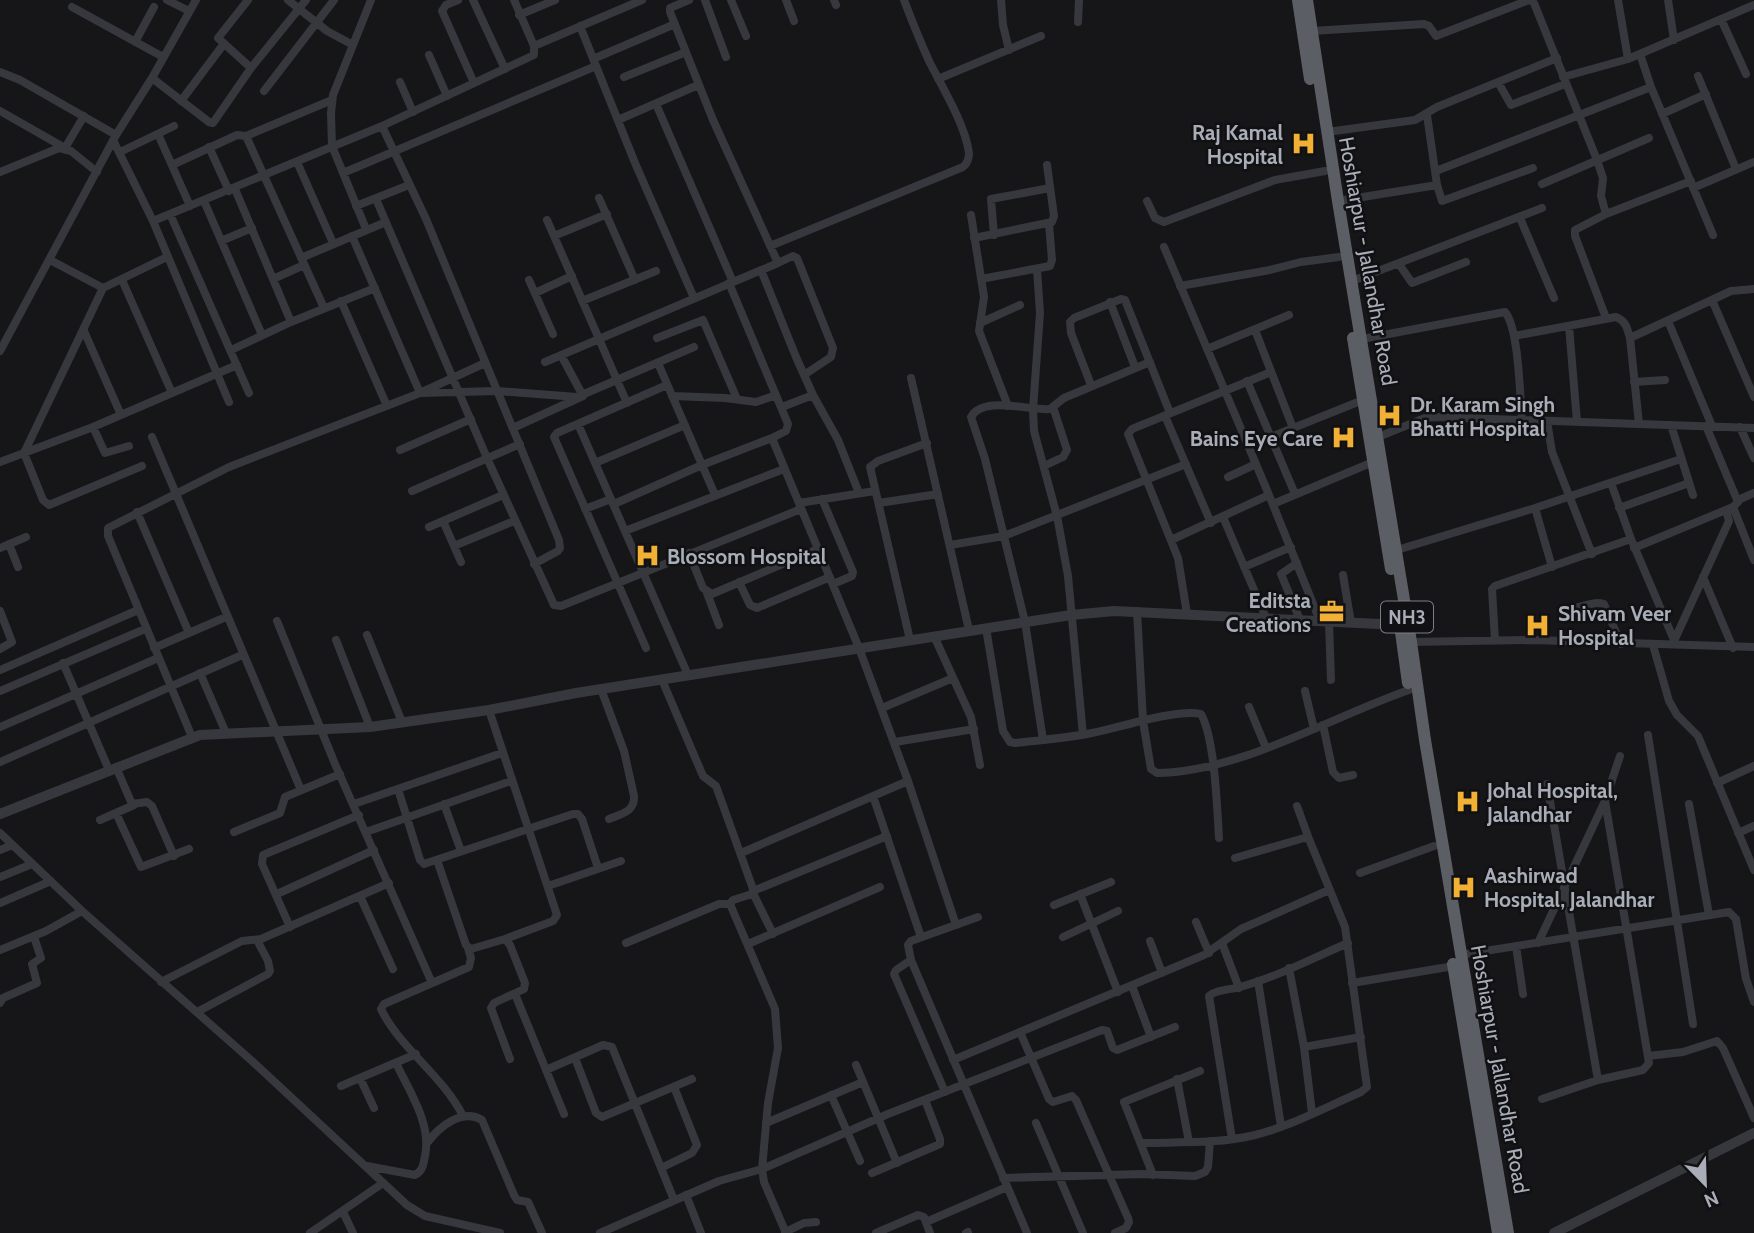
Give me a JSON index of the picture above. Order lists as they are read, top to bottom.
{
  "streets": {
    "highway": ["Hoshiarpur - Jallandhar Road", "NH3"]
  },
  "places": {
    "hospital": [
      "Raj Kamal Hospital",
      "Dr. Karam Singh Bhatti Hospital",
      "Bains Eye Care",
      "Blossom Hospital",
      "Shivam Veer Hospital",
      "Johal Hospital, Jalandhar",
      "Aashirwad Hospital, Jalandhar"
    ],
    "office": ["Editsta Creations"]
  },
  "north": "bottom right"
}
